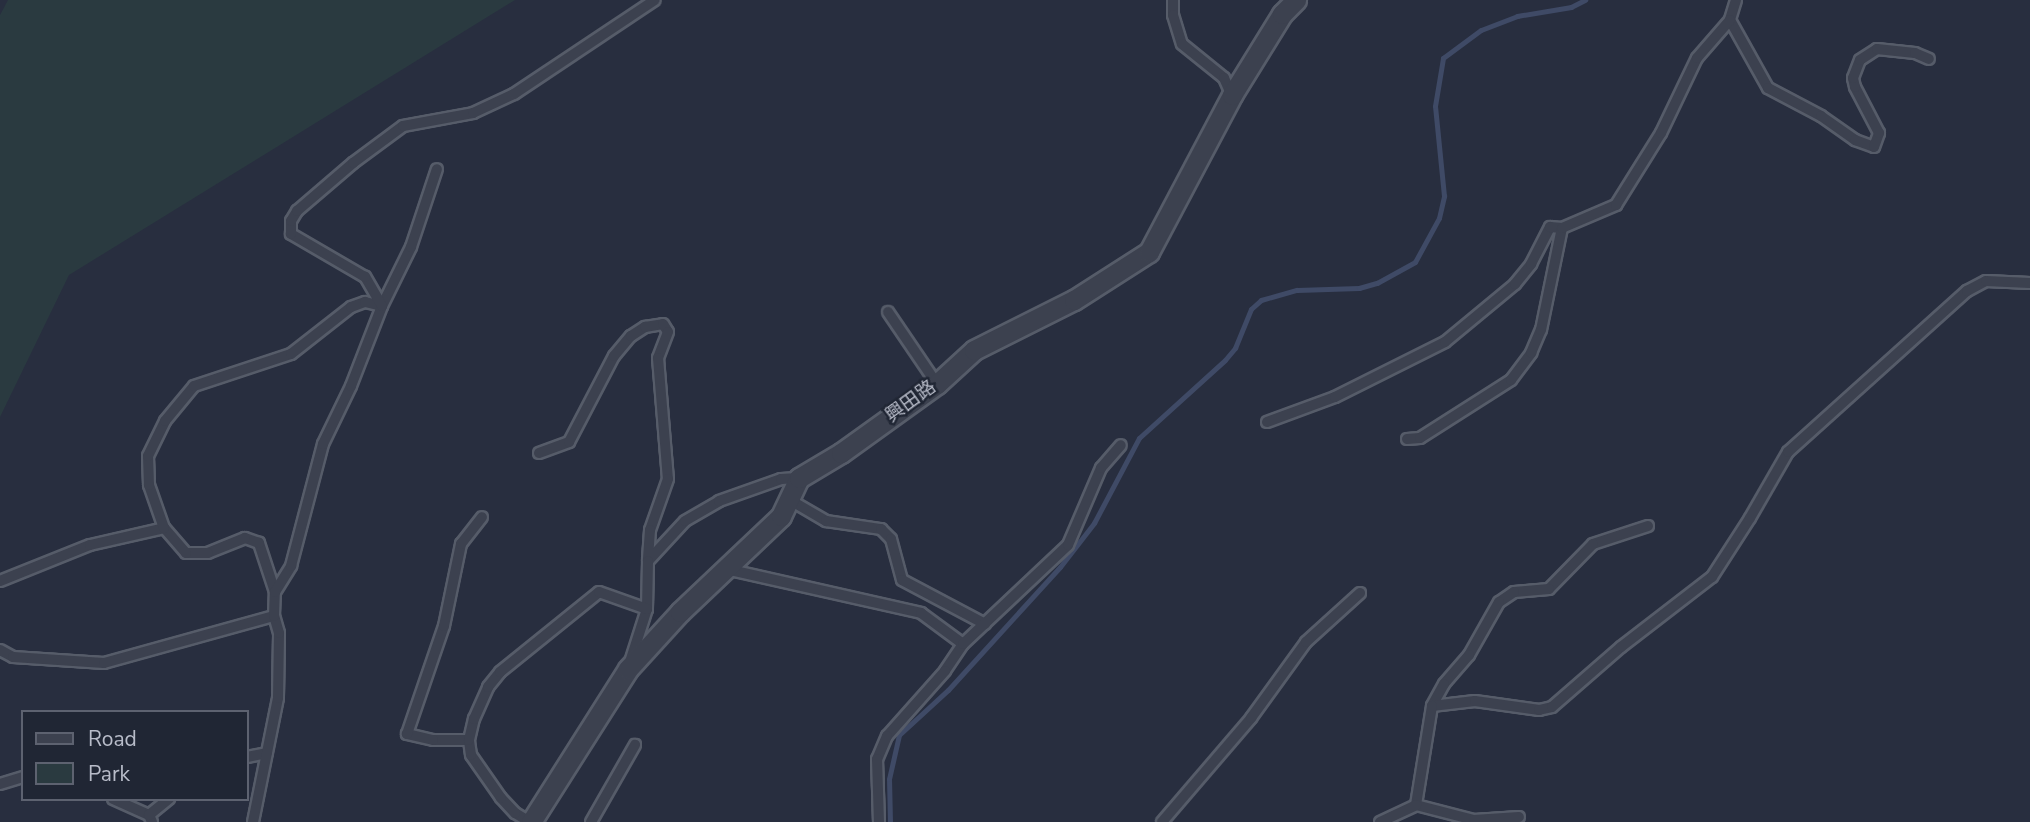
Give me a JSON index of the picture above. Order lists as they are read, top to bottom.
{
  "streets": {
    "street": ["興田路"]
  },
  "legend": ["Road", "Park"]
}
